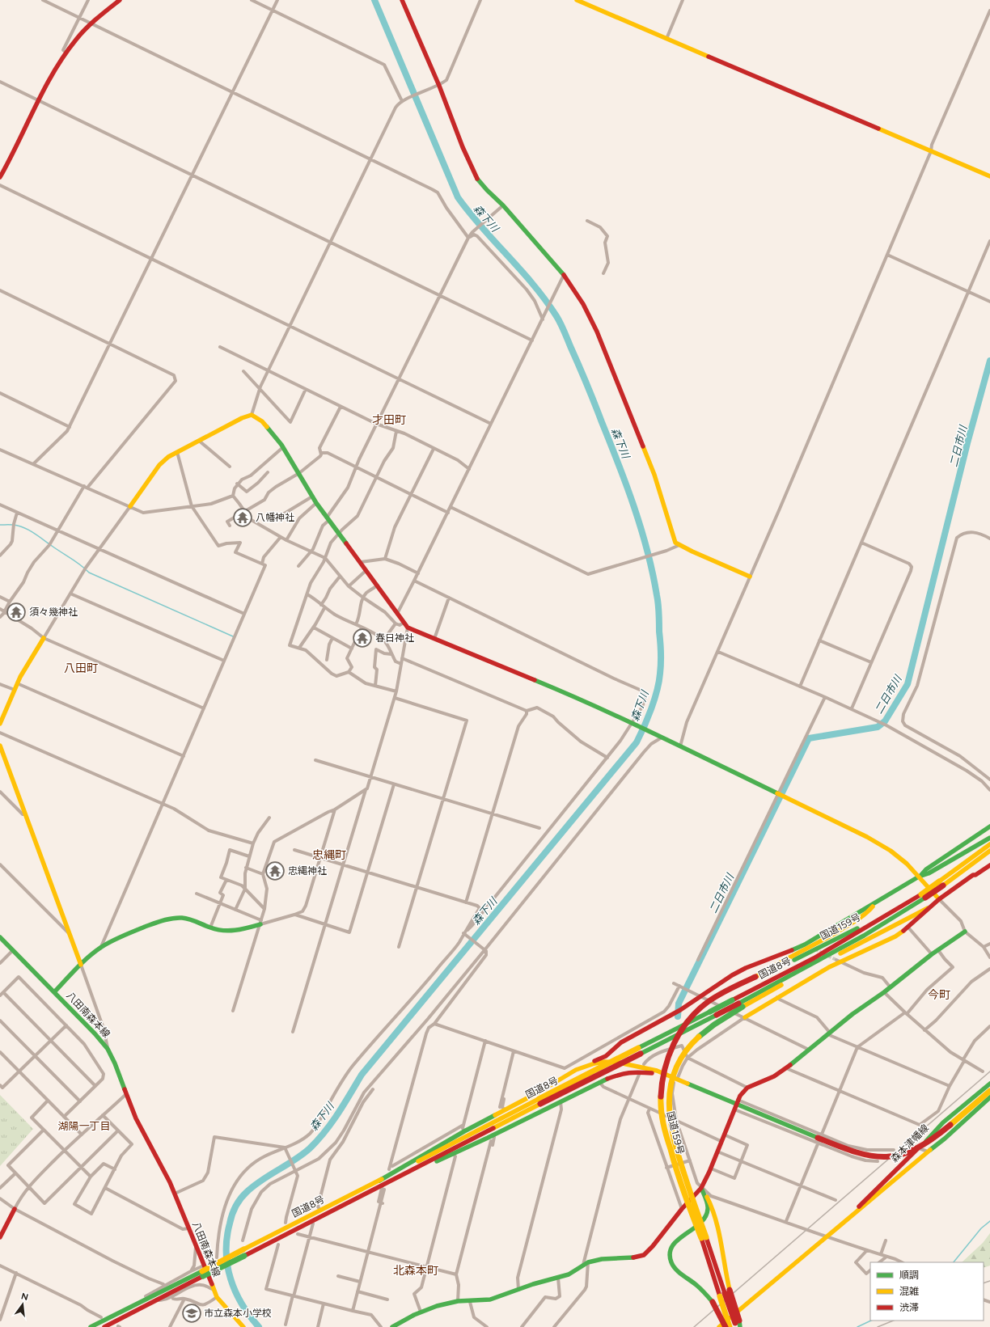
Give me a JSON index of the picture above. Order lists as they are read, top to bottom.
{
  "streets": {
    "main road": [
      "国道159号",
      "国道8号",
      "八田南森本線",
      "森本津幡線"
    ]
  },
  "crossings": [
    ["国道159号", "国道8号"],
    ["国道8号", "八田南森本線"]
  ],
  "districts": [
    "才田町",
    "八田町",
    "忠縄町",
    "今町",
    "湖陽一丁目",
    "北森本町"
  ],
  "water": ["森下川", "二日市川"],
  "places": {
    "temple": [
      "八幡神社",
      "須々幾神社",
      "春日神社",
      "忠縄神社"
    ],
    "school or university": ["市立森本小学校"]
  },
  "legend": ["順調", "混雑", "渋滞"],
  "north": "top"
}
